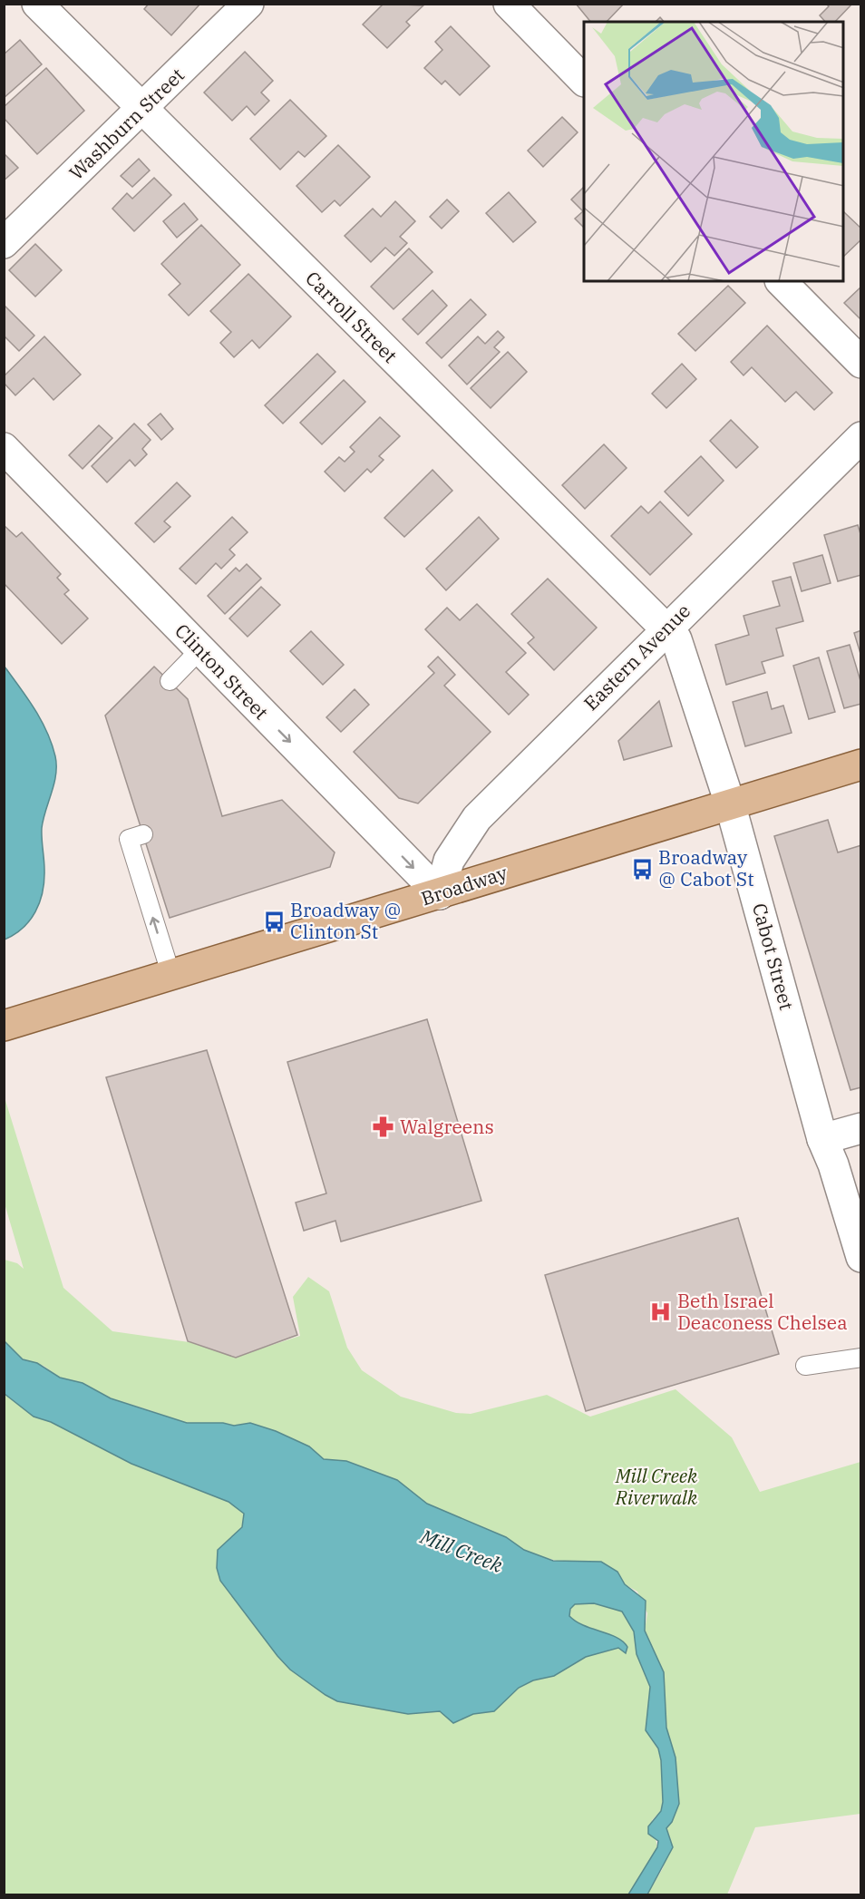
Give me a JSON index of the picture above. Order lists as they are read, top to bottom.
{
  "streets": {
    "main road": ["Broadway"],
    "street": [
      "Washburn Street",
      "Carroll Street",
      "Eastern Avenue",
      "Clinton Street",
      "Cabot Street"
    ]
  },
  "crossings": [
    ["Washburn Street", "Carroll Street"],
    ["Carroll Street", "Eastern Avenue"],
    ["Carroll Street", "Cabot Street"],
    ["Eastern Avenue", "Clinton Street"],
    ["Eastern Avenue", "Broadway"],
    ["Eastern Avenue", "Cabot Street"],
    ["Clinton Street", "Broadway"],
    ["Broadway", "Cabot Street"]
  ],
  "one_way": ["Clinton Street"],
  "water": ["Mill Creek"],
  "parks": ["Mill Creek Riverwalk"],
  "places": {
    "bus stop": ["Broadway @ Cabot St", "Broadway @ Clinton St"],
    "pharmacy": ["Walgreens"],
    "hospital": ["Beth Israel Deaconess Chelsea"]
  }
}
